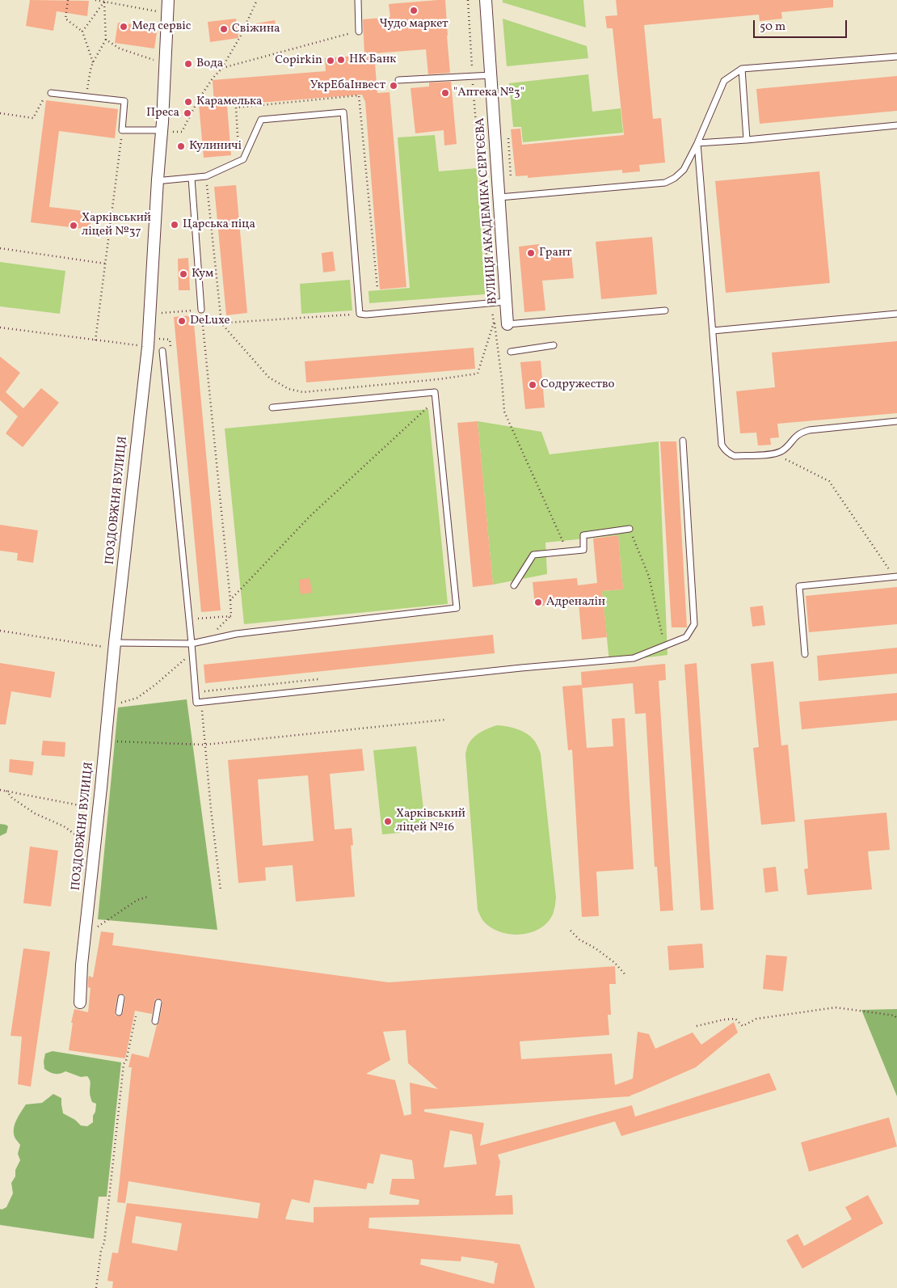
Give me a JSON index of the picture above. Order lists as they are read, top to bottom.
{
  "streets": {
    "street": ["ВУЛИЦЯ АКАДЕМІКА СЕРГЄЄВА", "ПОЗДОВЖНЯ ВУЛИЦЯ"]
  },
  "places": [
    "Чудо маркет",
    "Мед сервіс",
    "Свіжина",
    "НК Банк",
    "Copirkin",
    "Вода",
    "УкрЕбаІнвест",
    "\"Аптека №3\"",
    "Карамелька",
    "Преса",
    "Кулиничі",
    "Царська піца",
    "Харківський ліцей №37",
    "Грант",
    "Кум",
    "DeLuxe",
    "Содружество",
    "Адреналін",
    "Харківський ліцей №16"
  ],
  "scale_bar": "50 m"
}
